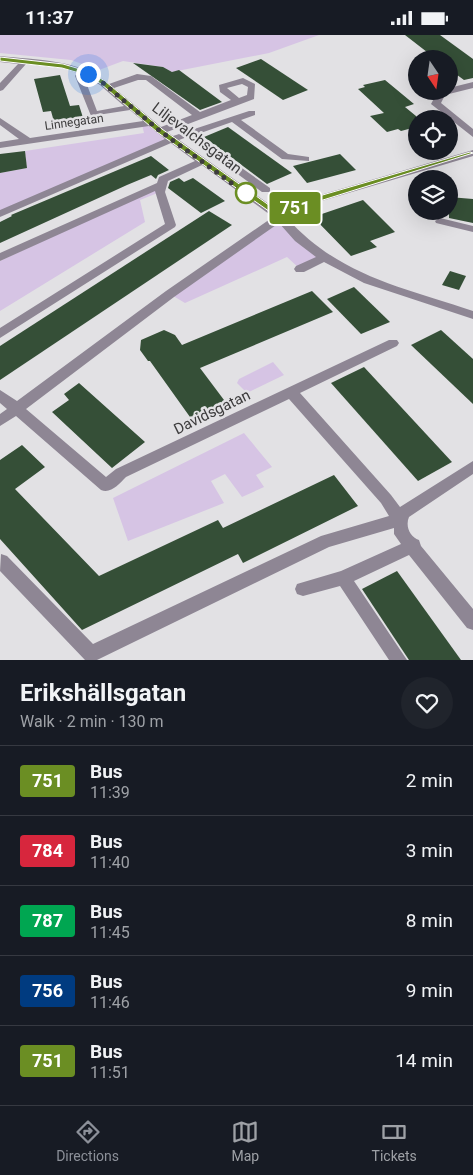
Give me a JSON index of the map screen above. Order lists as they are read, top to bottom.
{
  "streets": {
    "street": ["Linnegatan", "Liljevalchsgatan", "Davidsgatan"]
  },
  "crossings": [
    ["Linnegatan", "Liljevalchsgatan"]
  ],
  "lines": ["bus line 751"],
  "north": "bottom",
  "page": {
    "status": "11:37",
    "on_map": "751",
    "heading": ["Erikshällsgatan", "Walk · 2 min · 130 m"],
    "list": [
      {
        "mark": "751",
        "name": "Bus",
        "note": "11:39",
        "value": "2 min"
      },
      {
        "mark": "784",
        "name": "Bus",
        "note": "11:40",
        "value": "3 min"
      },
      {
        "mark": "787",
        "name": "Bus",
        "note": "11:45",
        "value": "8 min"
      },
      {
        "mark": "756",
        "name": "Bus",
        "note": "11:46",
        "value": "9 min"
      },
      {
        "mark": "751",
        "name": "Bus",
        "note": "11:51",
        "value": "14 min"
      }
    ],
    "tabs": ["Directions", "Map", "Tickets"]
  }
}
